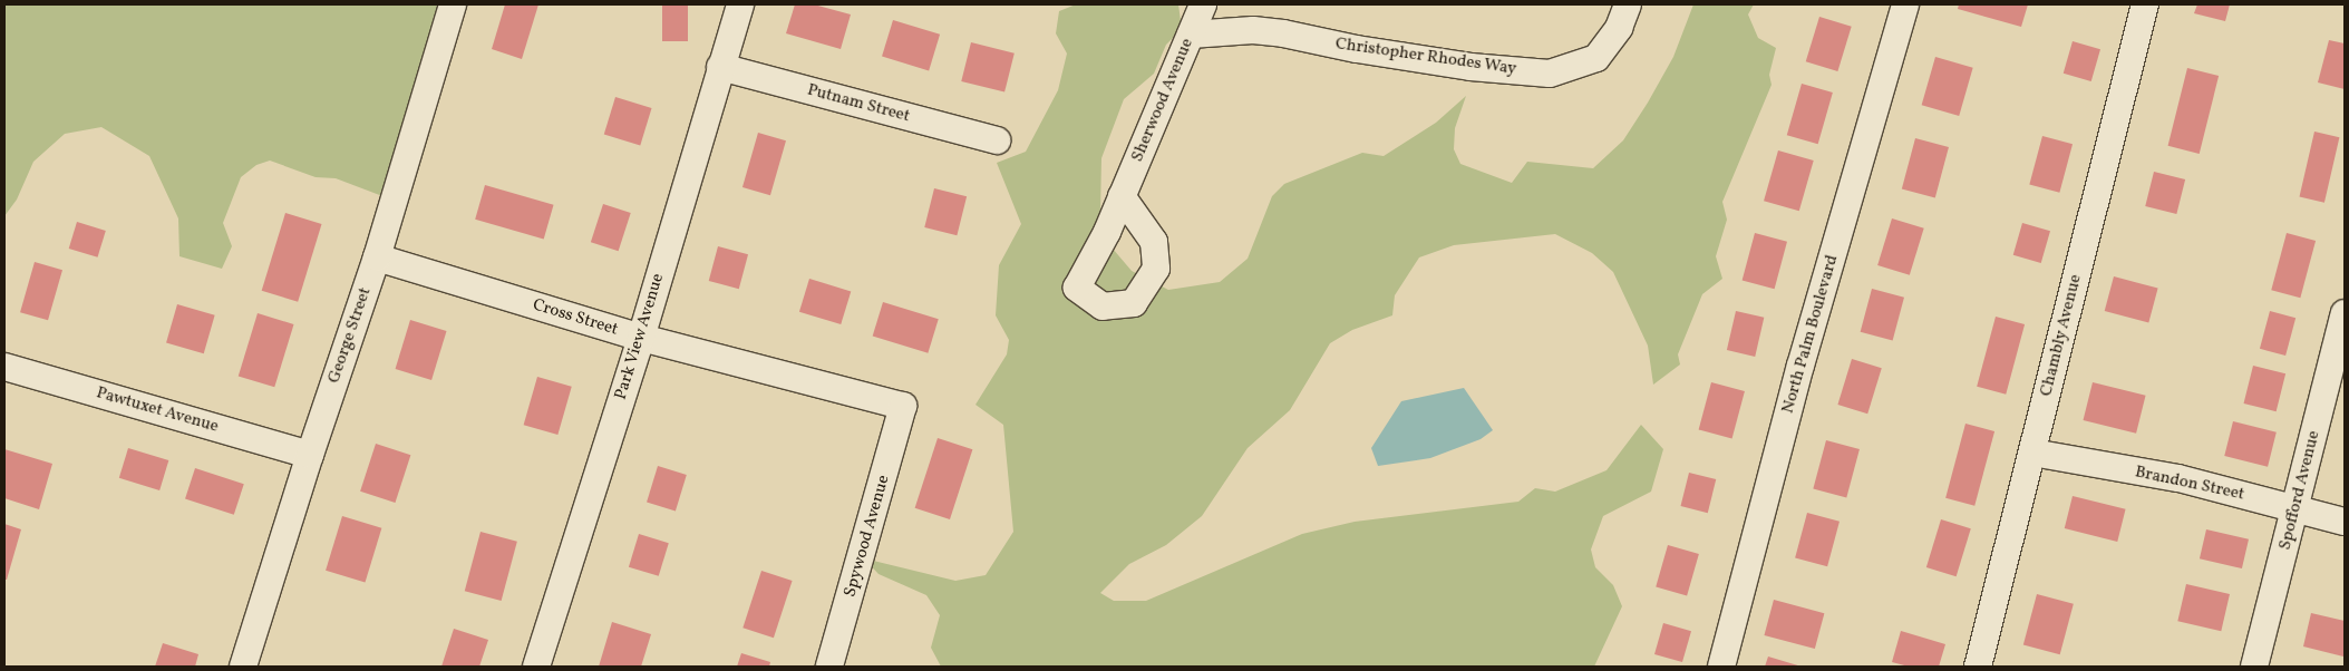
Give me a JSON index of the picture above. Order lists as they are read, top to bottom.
{
  "streets": {
    "street": [
      "Christopher Rhodes Way",
      "Sherwood Avenue",
      "Putnam Street",
      "Cross Street",
      "North Palm Boulevard",
      "George Street",
      "Chambly Avenue",
      "Park View Avenue",
      "Pawtuxet Avenue",
      "Brandon Street",
      "Spofford Avenue",
      "Spywood Avenue"
    ]
  },
  "crossings": [
    ["Christopher Rhodes Way", "Sherwood Avenue"],
    ["Putnam Street", "Park View Avenue"],
    ["Cross Street", "George Street"],
    ["Cross Street", "Park View Avenue"],
    ["Cross Street", "Spywood Avenue"],
    ["George Street", "Pawtuxet Avenue"],
    ["Chambly Avenue", "Brandon Street"],
    ["Brandon Street", "Spofford Avenue"]
  ]
}
